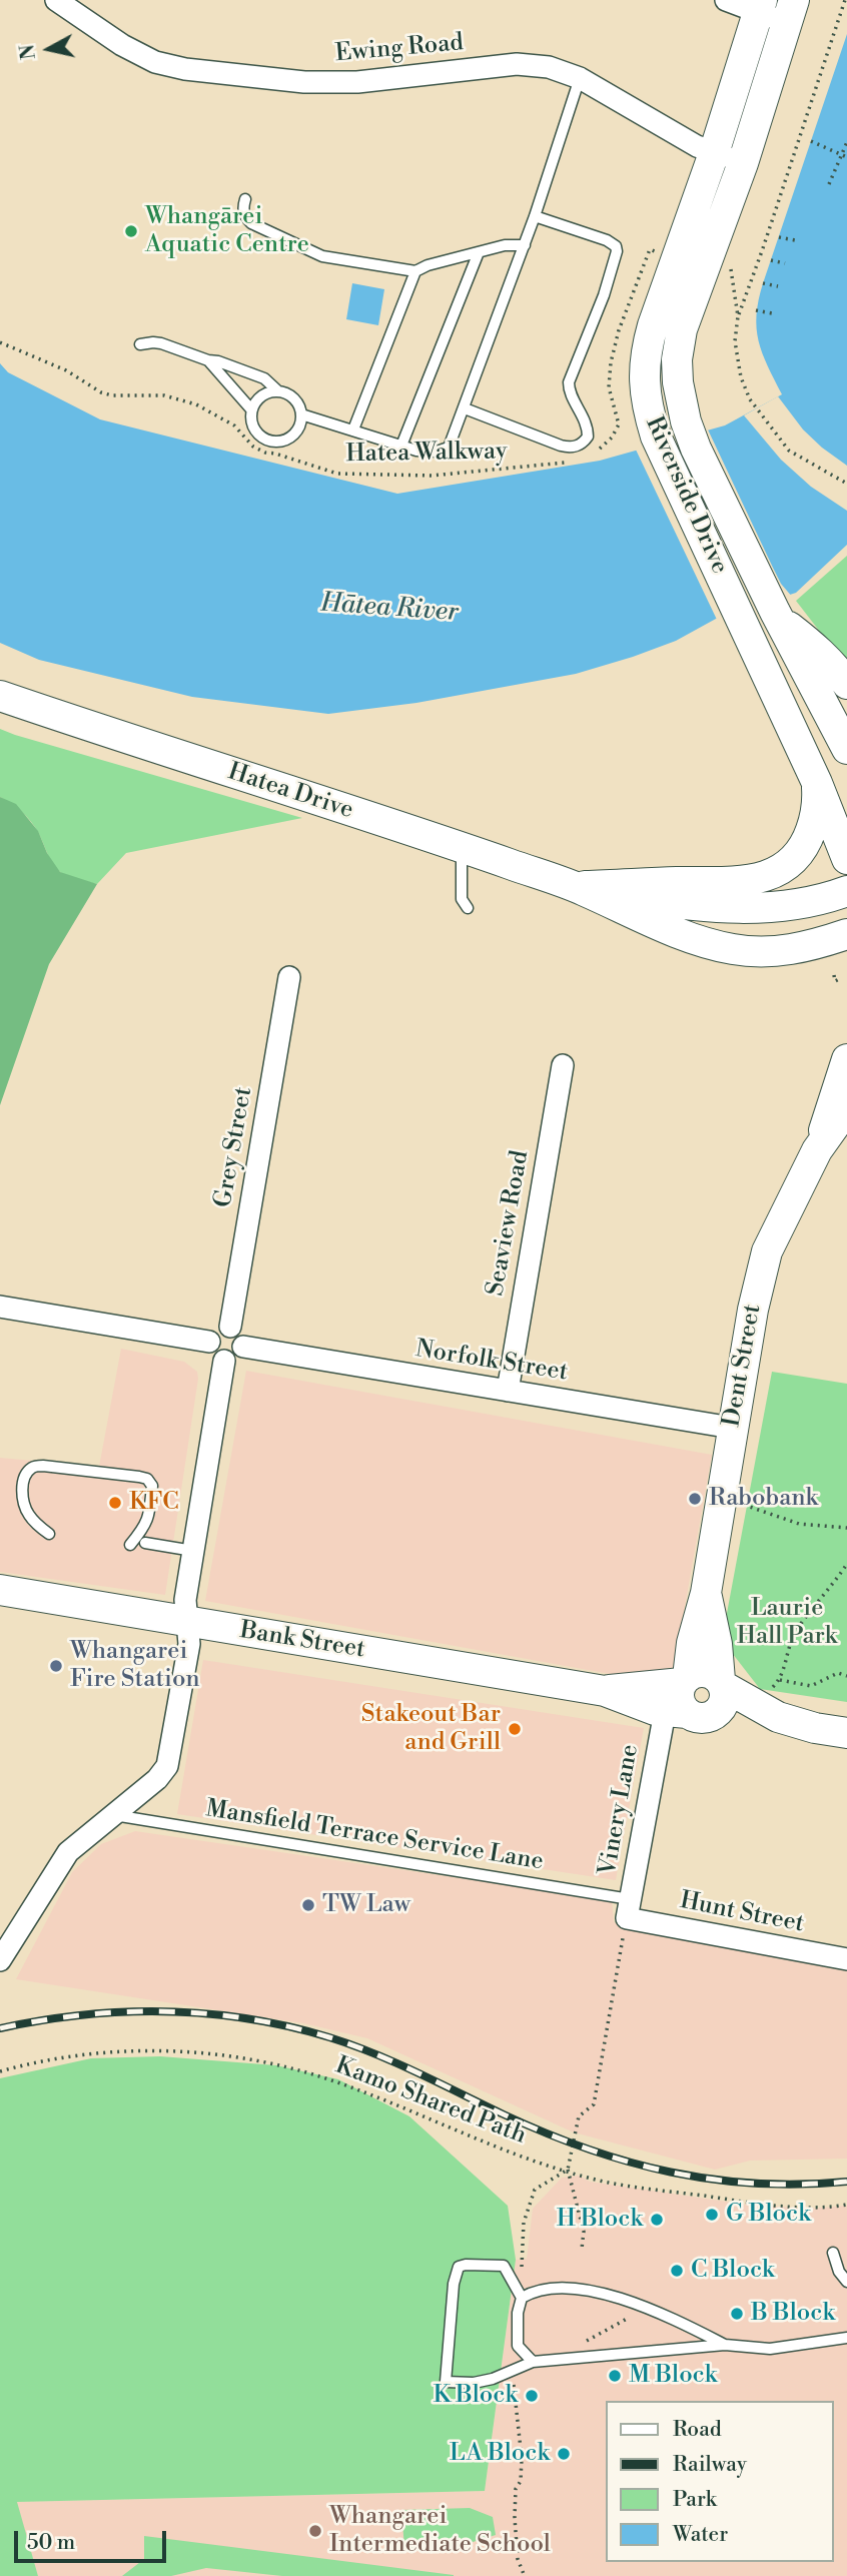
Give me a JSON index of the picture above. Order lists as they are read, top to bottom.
{
  "streets": {
    "main road": [
      "Riverside Drive",
      "Hatea Drive",
      "Dent Street",
      "Bank Street"
    ],
    "street": [
      "Ewing Road",
      "Grey Street",
      "Seaview Road",
      "Norfolk Street",
      "Vinery Lane",
      "Hunt Street"
    ],
    "lane": ["Mansfield Terrace Service Lane"],
    "path": ["Hatea Walkway", "Kamo Shared Path"]
  },
  "crossings": [
    ["Ewing Road", "Riverside Drive"],
    ["Grey Street", "Norfolk Street"],
    ["Seaview Road", "Norfolk Street"],
    ["Norfolk Street", "Dent Street"],
    ["Dent Street", "Bank Street"],
    ["Dent Street", "Vinery Lane"],
    ["Bank Street", "Vinery Lane"],
    ["Vinery Lane", "Mansfield Terrace Service Lane"],
    ["Vinery Lane", "Hunt Street"],
    ["Mansfield Terrace Service Lane", "Hunt Street"]
  ],
  "water": ["Hātea River"],
  "parks": ["Laurie Hall Park"],
  "places": [
    "Whangārei Aquatic Centre",
    "Rabobank",
    "KFC",
    "Whangarei Fire Station",
    "Stakeout Bar and Grill",
    "TW Law",
    "G Block",
    "H Block",
    "C Block",
    "B Block",
    "M Block",
    "K Block",
    "LA Block",
    "Whangarei Intermediate School"
  ],
  "legend": [
    "Road",
    "Railway",
    "Park",
    "Water"
  ],
  "scale_bar": "50 m",
  "north": "left"
}
